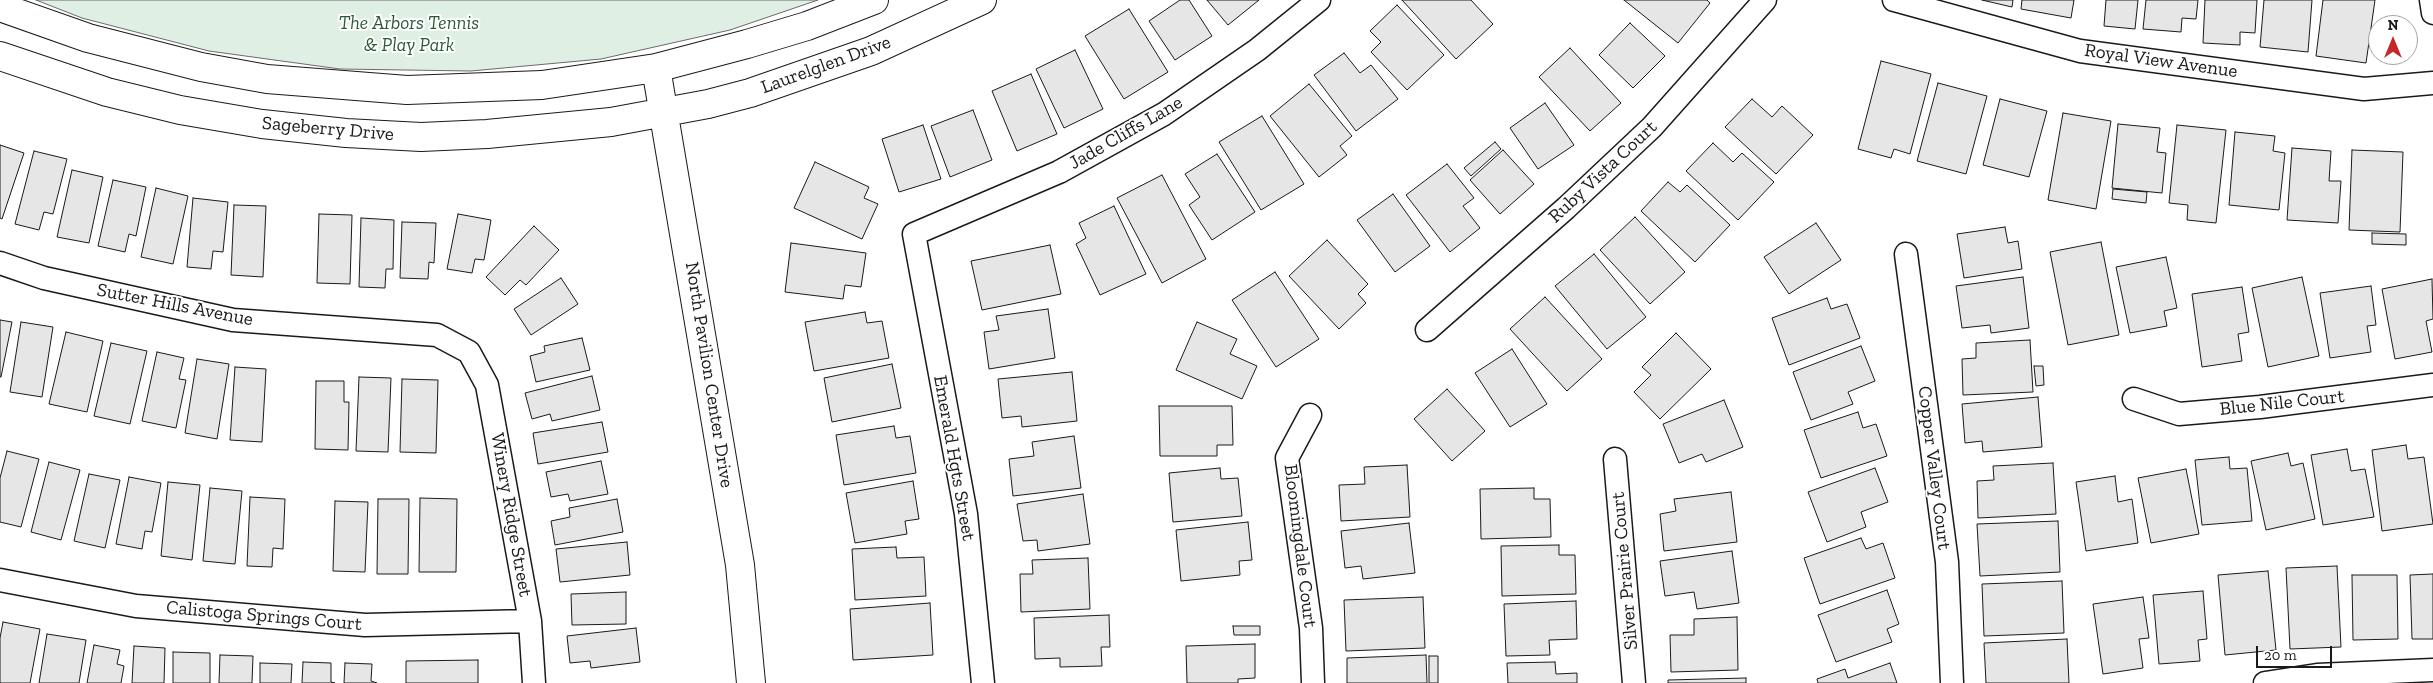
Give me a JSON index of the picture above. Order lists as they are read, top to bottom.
{
  "streets": {
    "street": [
      "Royal View Avenue",
      "Laurelglen Drive",
      "Sageberry Drive",
      "Jade Cliffs Lane",
      "Ruby Vista Court",
      "Sutter Hills Avenue",
      "North Pavilion Center Drive",
      "Blue Nile Court",
      "Emerald Hgts Street",
      "Copper Valley Court",
      "Winery Ridge Street",
      "Bloomingdale Court",
      "Silver Prairie Court",
      "Calistoga Springs Court"
    ]
  },
  "crossings": [
    ["Laurelglen Drive", "Sageberry Drive"],
    ["Laurelglen Drive", "North Pavilion Center Drive"],
    ["Sageberry Drive", "North Pavilion Center Drive"],
    ["Jade Cliffs Lane", "Emerald Hgts Street"],
    ["Sutter Hills Avenue", "Winery Ridge Street"],
    ["Winery Ridge Street", "Calistoga Springs Court"]
  ],
  "parks": ["The Arbors Tennis & Play Park"],
  "scale_bar": "20 m",
  "north": "top"
}
